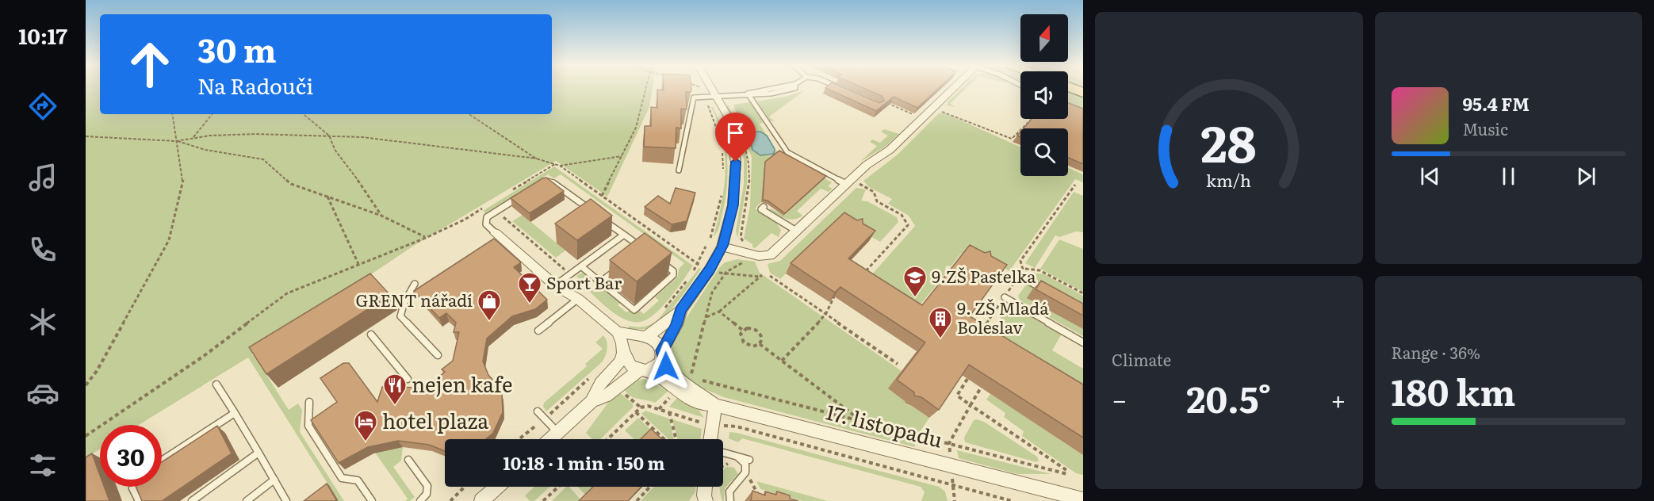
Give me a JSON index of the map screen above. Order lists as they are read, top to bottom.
{
  "streets": {
    "street": ["17. listopadu"]
  },
  "places": {
    "school or university": ["9.ZŠ Pastelka"],
    "bar": ["Sport Bar"],
    "shop": ["GRENT nářadí"],
    "building": ["9. ZŠ Mladá Boleslav"],
    "restaurant": ["nejen kafe"],
    "hotel": ["hotel plaza"]
  },
  "north": "top",
  "page": {
    "tabs": "10:17",
    "turn": ["30 m", "Na Radouči"],
    "song": ["95.4 FM", "Music"],
    "tile": [
      "Climate",
      ["Range · 36%", "180 km"]
    ],
    "heat": ["−", "20.5°", "+"],
    "limit": "30",
    "trip": "10:18 · 1 min · 150 m",
    "gauge": ["28", "km/h"]
  }
}
